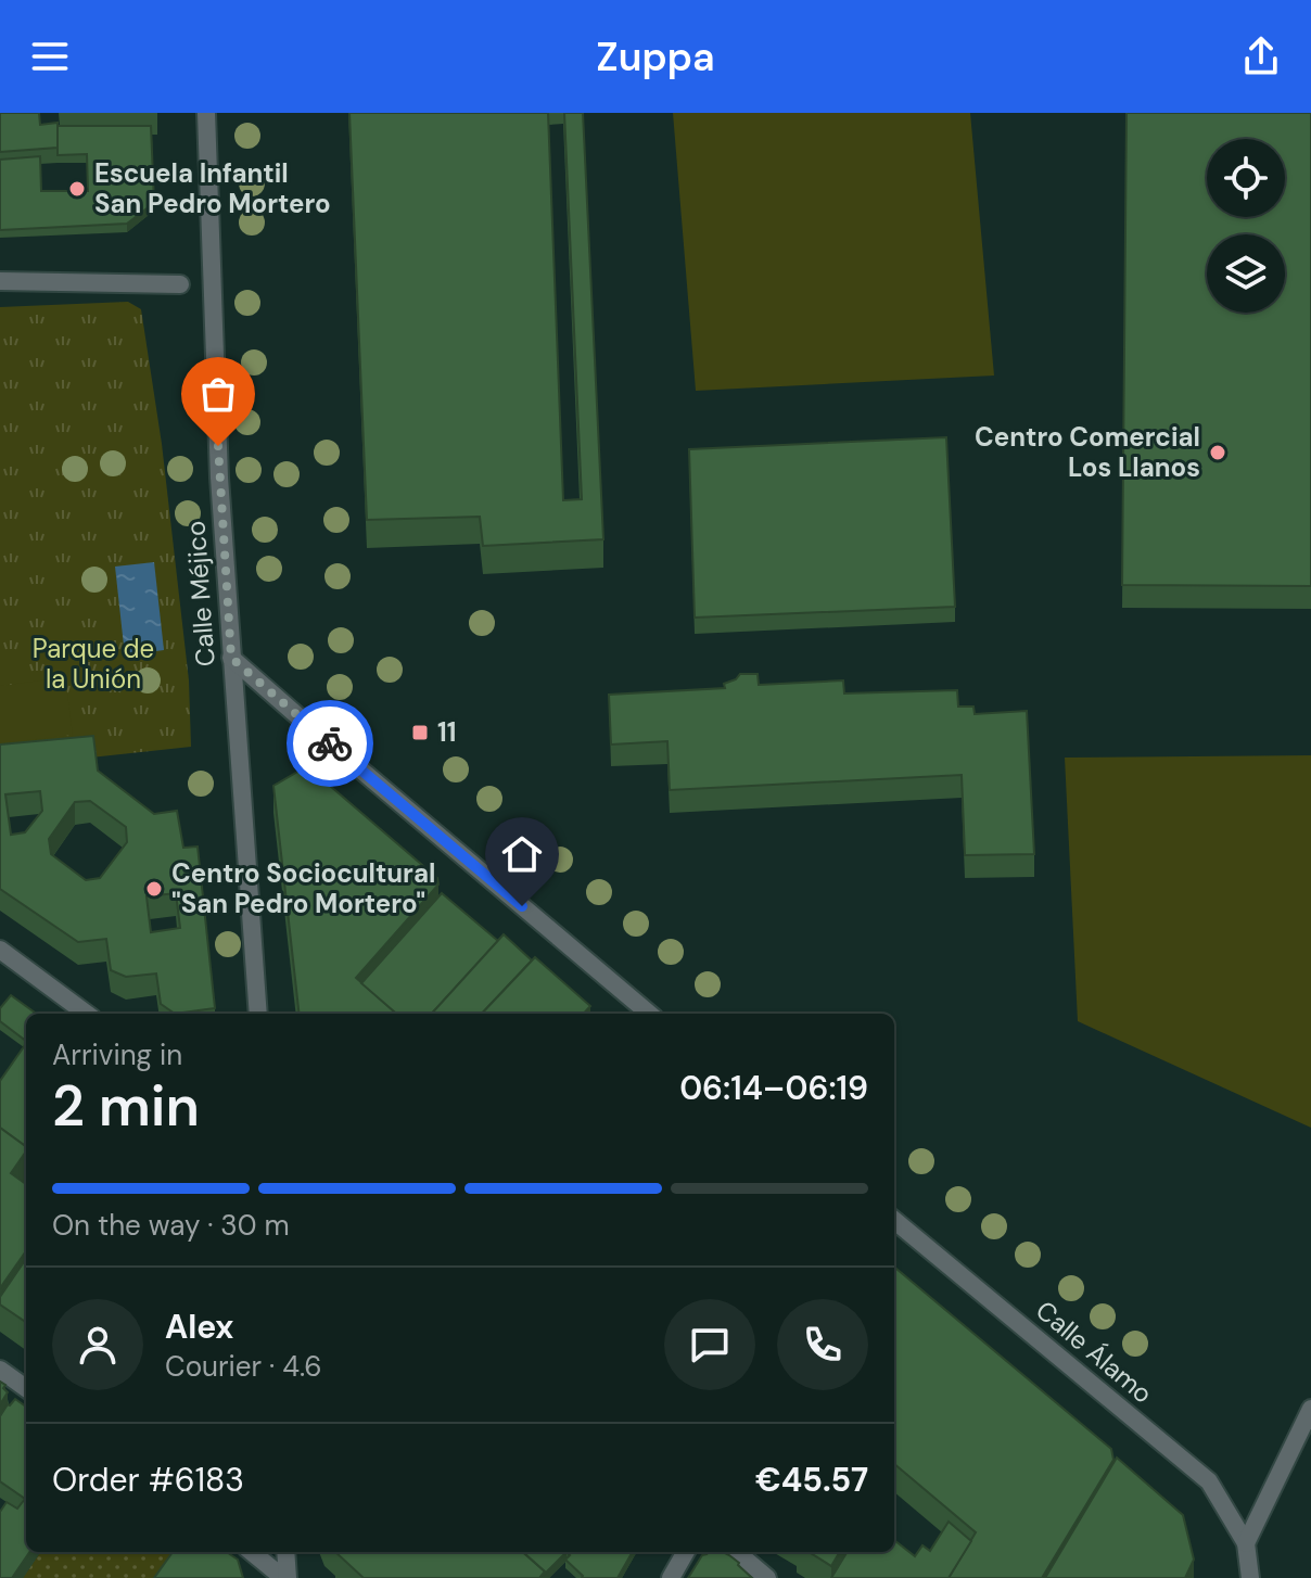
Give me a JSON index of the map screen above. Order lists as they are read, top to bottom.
{
  "streets": {
    "street": ["Calle Méjico", "Calle Álamo"]
  },
  "parks": ["Parque de la Unión"],
  "places": {
    "other": ["Escuela Infantil San Pedro Mortero", "Centro Comercial Los Llanos", "Centro Sociocultural \"San Pedro Mortero\""],
    "transit": ["11"]
  },
  "page": {
    "header": "Zuppa",
    "heading": ["2 min", "Arriving in", "06:14–06:19"],
    "panel": [
      "Alex",
      "Courier · 4.6",
      "Order #6183",
      "€45.57"
    ],
    "bar": "On the way · 30 m"
  }
}
